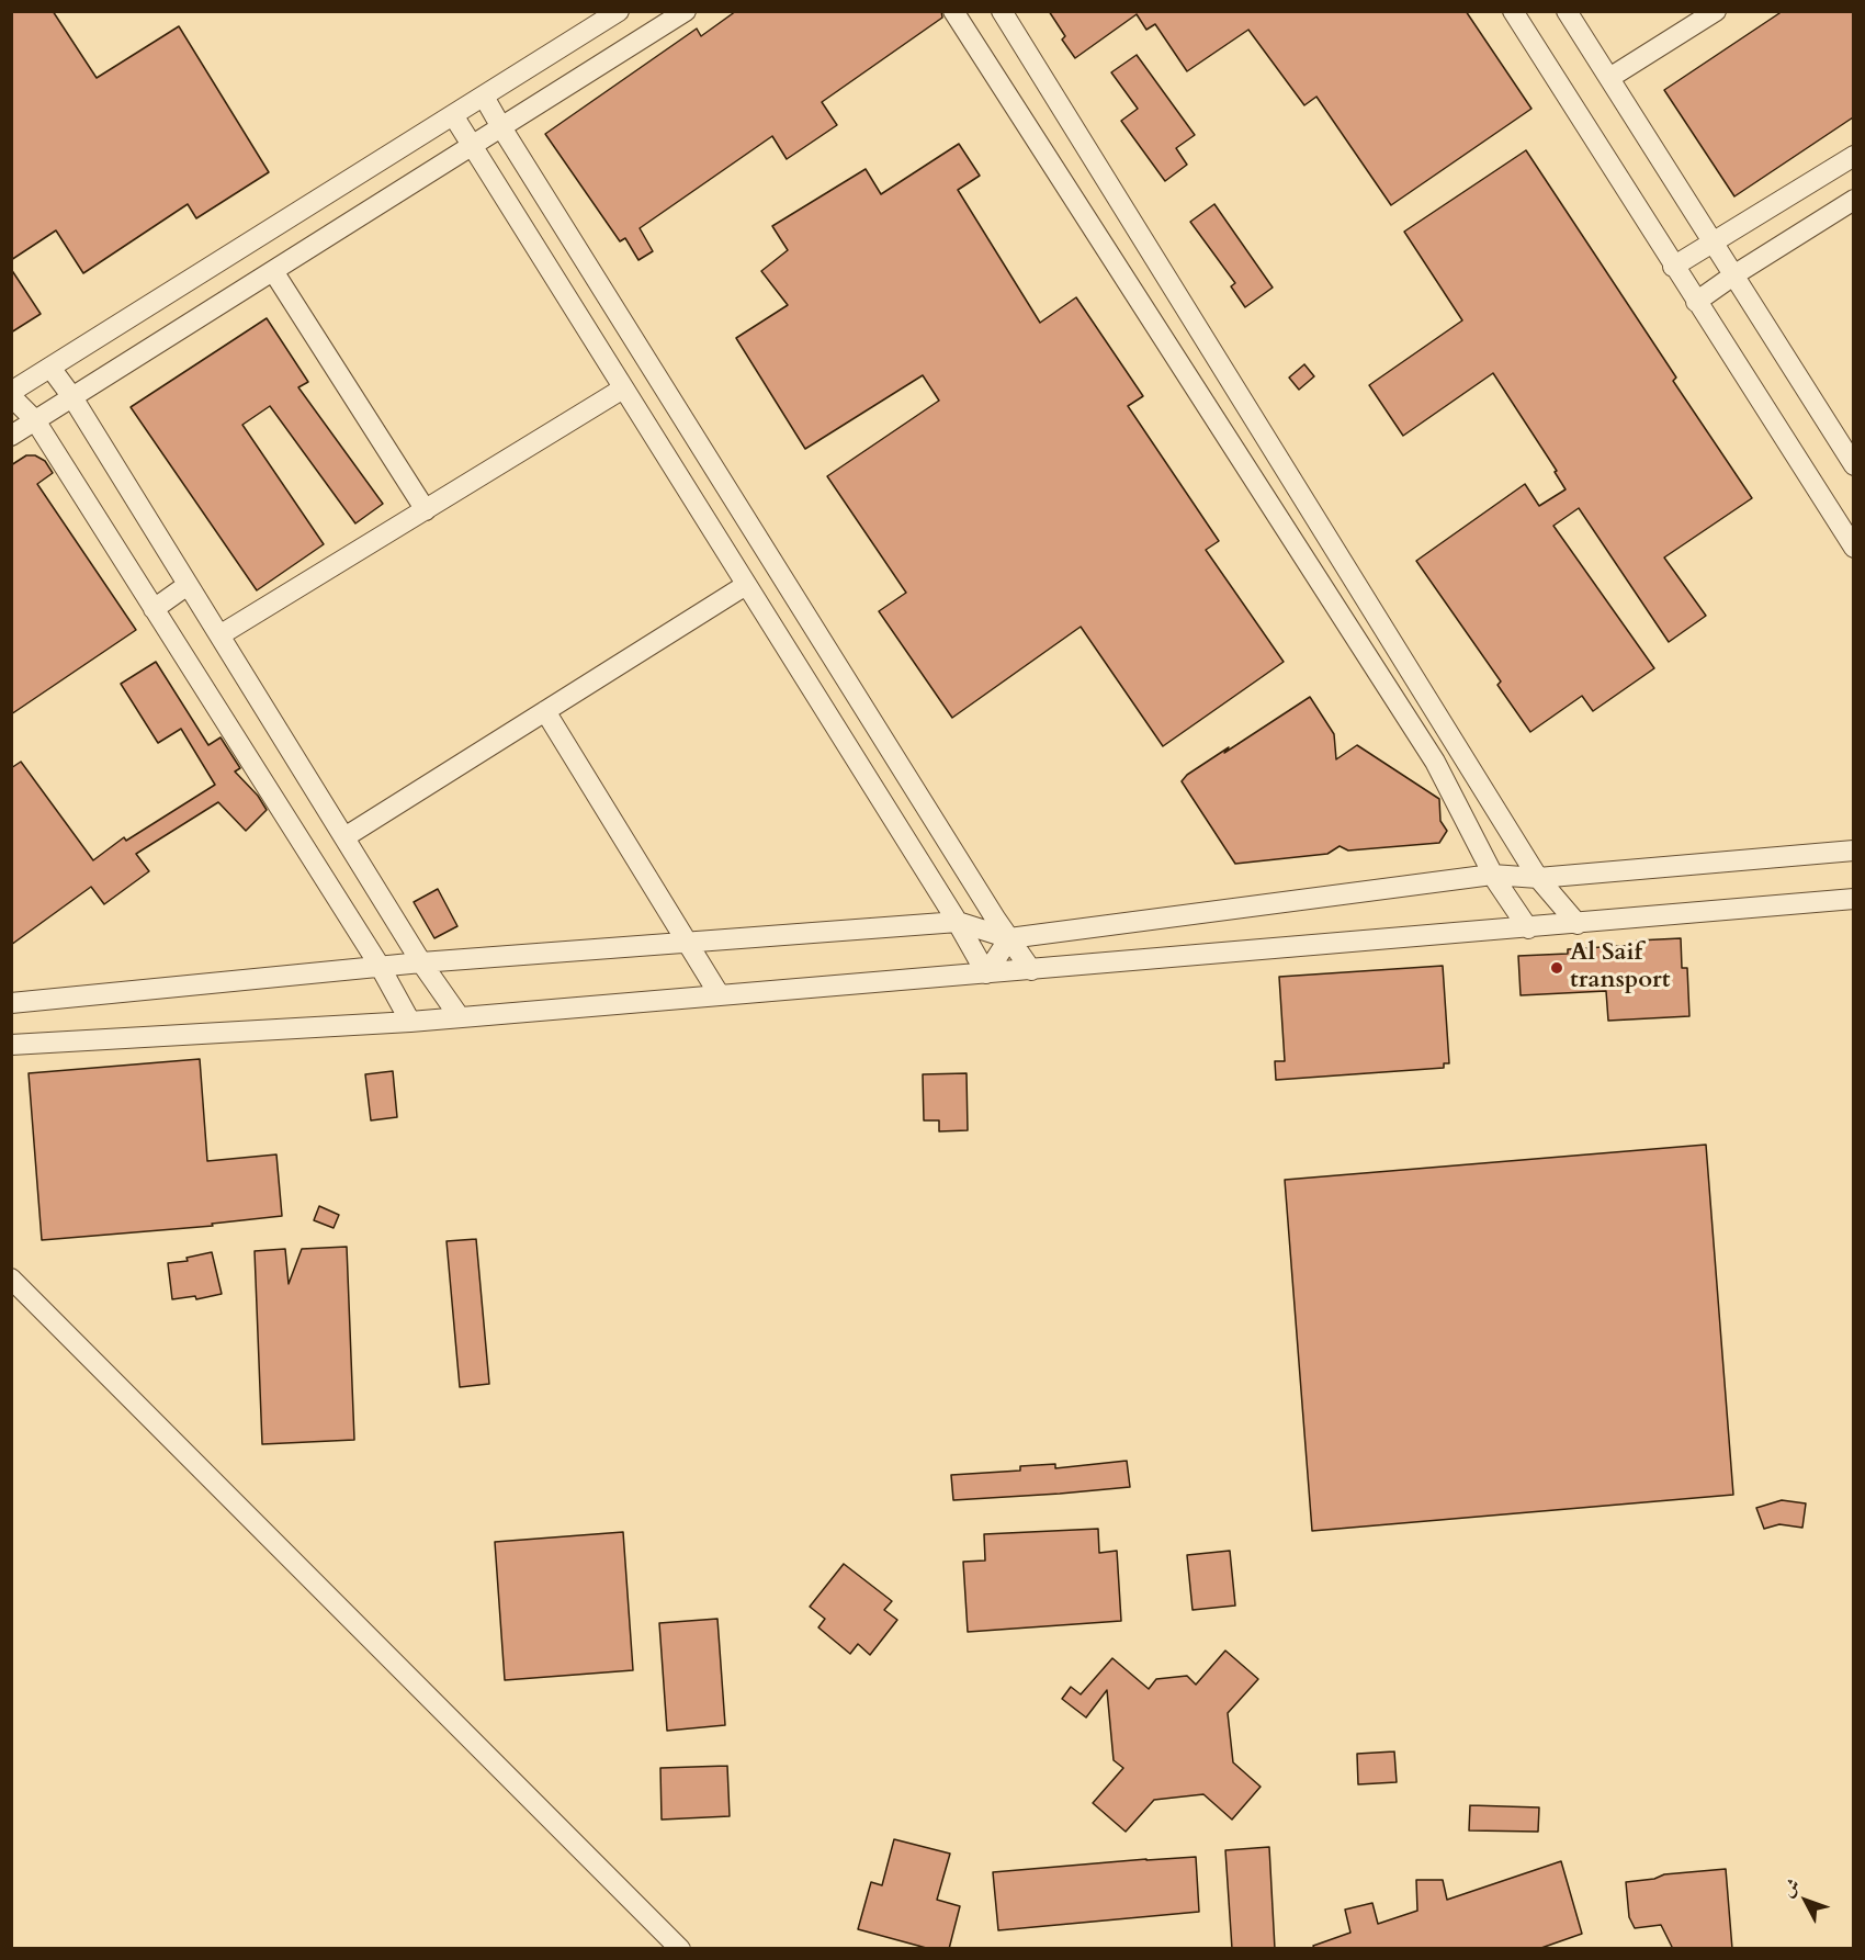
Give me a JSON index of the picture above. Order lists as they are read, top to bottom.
{
  "places": ["Al Saif transport"],
  "north": "top left"
}
